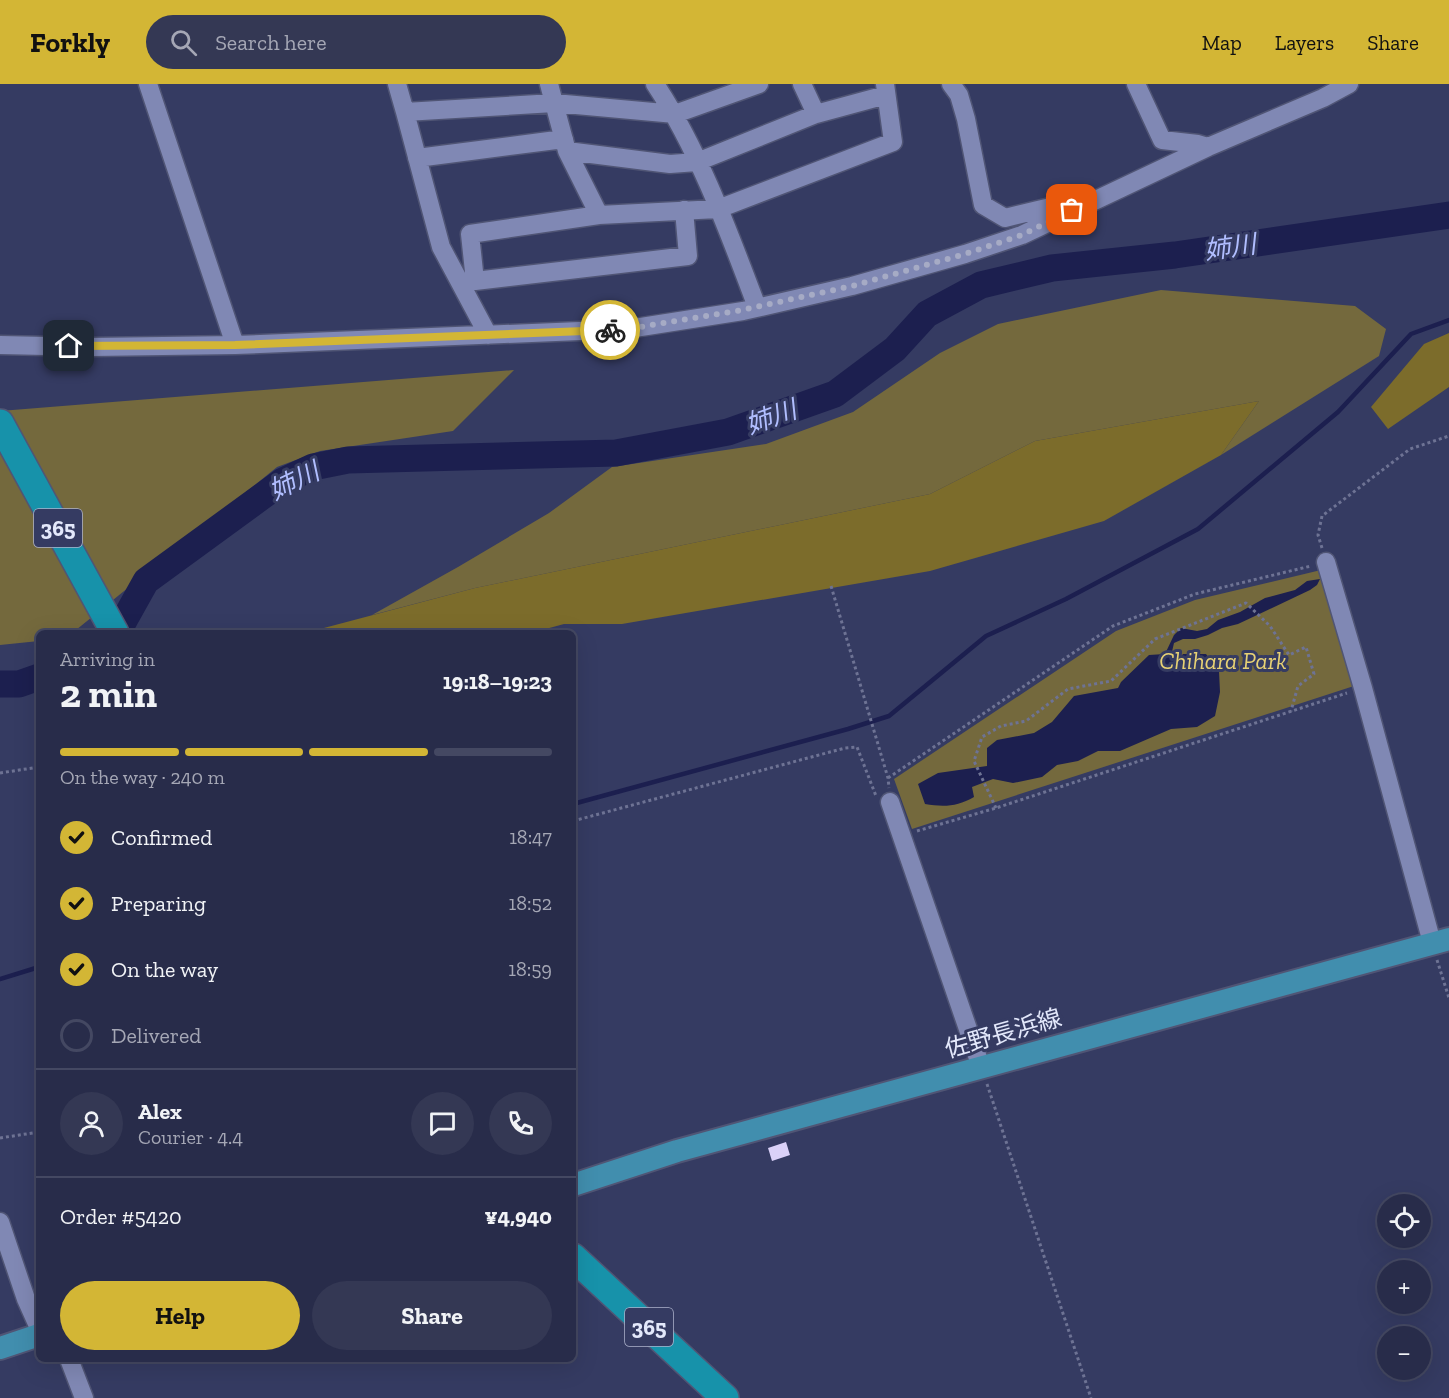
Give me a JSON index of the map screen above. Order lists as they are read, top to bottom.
{
  "streets": {
    "highway": ["365"],
    "main road": ["佐野長浜線"]
  },
  "water": ["姉川"],
  "parks": ["Chihara Park"],
  "page": {
    "header": "Forkly",
    "search": "Search here",
    "nav": ["Map", "Layers", "Share"],
    "heading": ["2 min", "Arriving in", "19:18–19:23"],
    "panel": [
      "Alex",
      "Courier · 4.4",
      "Order #5420",
      "¥4,940"
    ],
    "bar": "On the way · 240 m",
    "list": [
      ["Confirmed", "18:47"],
      ["Preparing", "18:52"],
      ["On the way", "18:59"],
      "Delivered"
    ],
    "map_buttons": ["+", "−"],
    "buttons": ["Help", "Share"]
  }
}
